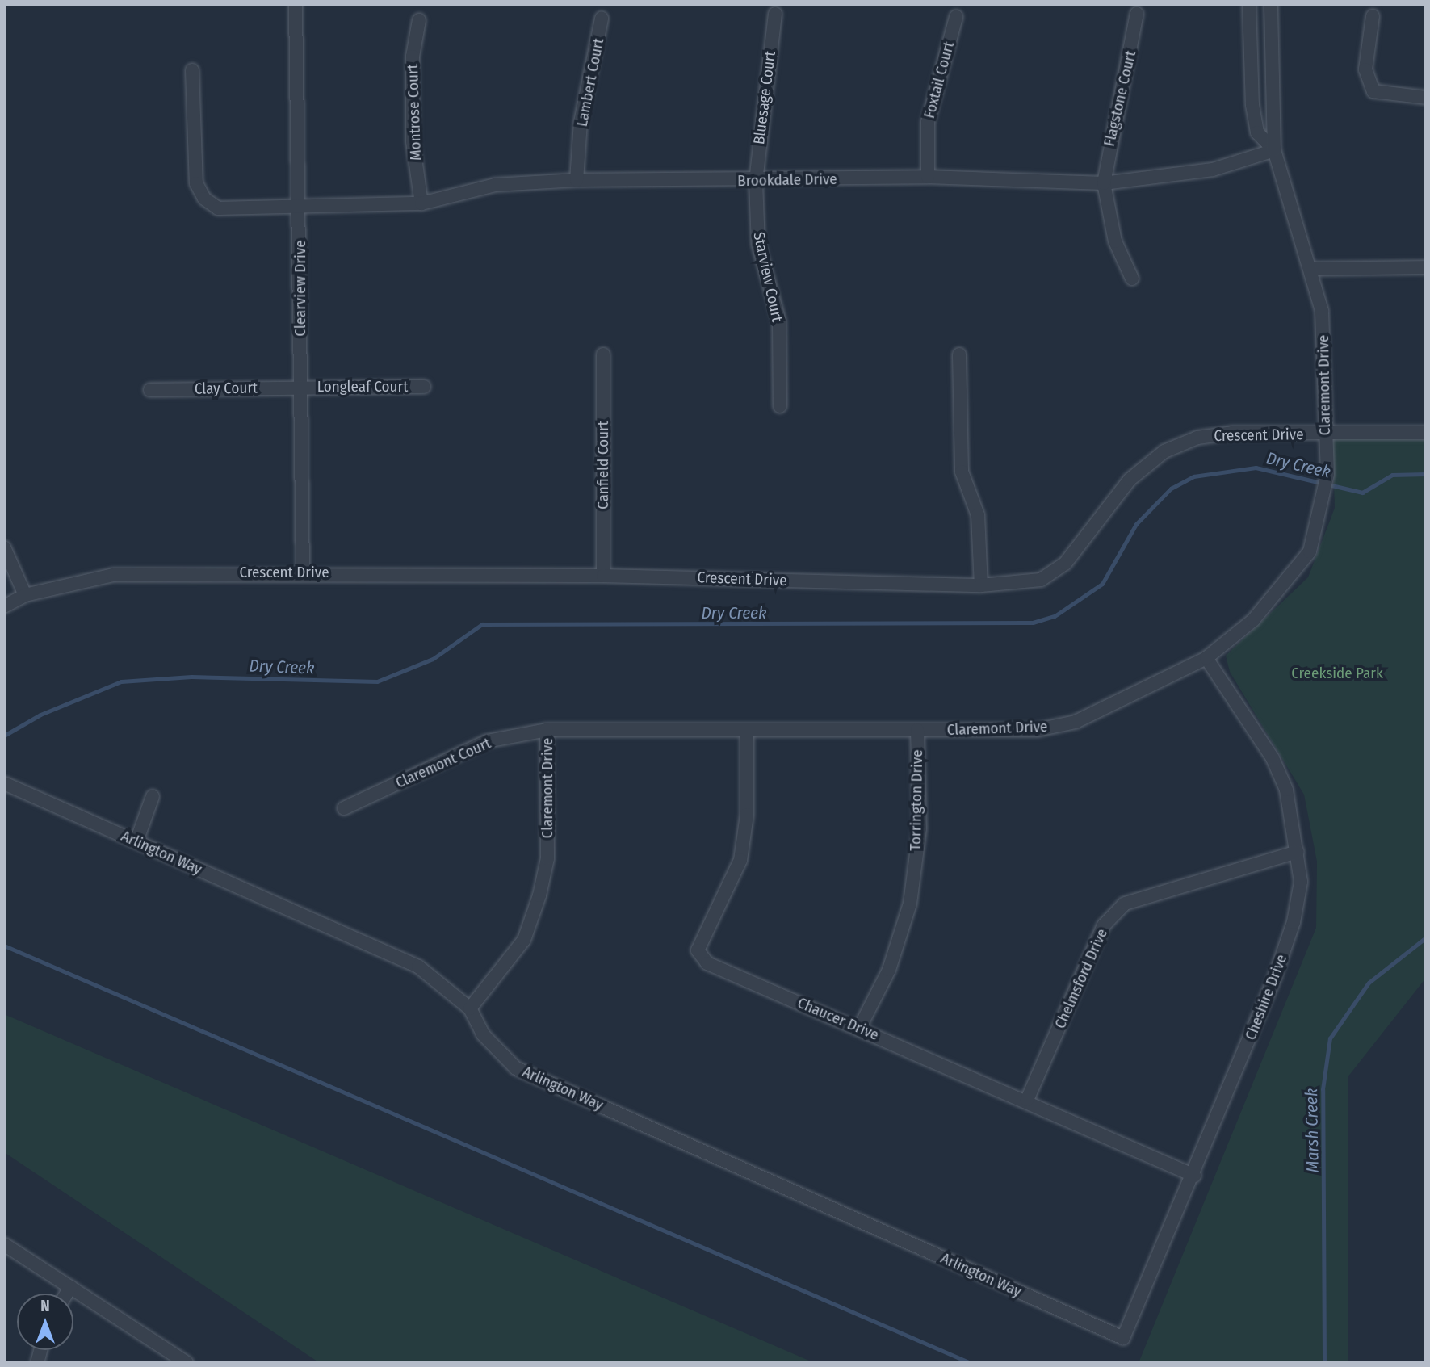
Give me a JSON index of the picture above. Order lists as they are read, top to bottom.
{
  "streets": {
    "street": [
      "Foxtail Court",
      "Lambert Court",
      "Bluesage Court",
      "Flagstone Court",
      "Montrose Court",
      "Brookdale Drive",
      "Starview Court",
      "Clearview Drive",
      "Claremont Drive",
      "Longleaf Court",
      "Clay Court",
      "Crescent Drive",
      "Canfield Court",
      "Claremont Court",
      "Torrington Drive",
      "Arlington Way",
      "Chelmsford Drive",
      "Cheshire Drive",
      "Chaucer Drive"
    ]
  },
  "crossings": [
    ["Foxtail Court", "Brookdale Drive"],
    ["Lambert Court", "Brookdale Drive"],
    ["Bluesage Court", "Brookdale Drive"],
    ["Bluesage Court", "Starview Court"],
    ["Flagstone Court", "Brookdale Drive"],
    ["Montrose Court", "Brookdale Drive"],
    ["Brookdale Drive", "Starview Court"],
    ["Brookdale Drive", "Clearview Drive"],
    ["Brookdale Drive", "Claremont Drive"],
    ["Clearview Drive", "Longleaf Court"],
    ["Clearview Drive", "Clay Court"],
    ["Clearview Drive", "Crescent Drive"],
    ["Claremont Drive", "Crescent Drive"],
    ["Claremont Drive", "Claremont Court"],
    ["Claremont Drive", "Torrington Drive"],
    ["Claremont Drive", "Arlington Way"],
    ["Claremont Drive", "Cheshire Drive"],
    ["Claremont Drive", "Chaucer Drive"],
    ["Longleaf Court", "Clay Court"],
    ["Crescent Drive", "Canfield Court"],
    ["Torrington Drive", "Chaucer Drive"],
    ["Arlington Way", "Cheshire Drive"],
    ["Chelmsford Drive", "Cheshire Drive"],
    ["Chelmsford Drive", "Chaucer Drive"],
    ["Cheshire Drive", "Chaucer Drive"]
  ],
  "water": ["Dry Creek", "Marsh Creek"],
  "parks": ["Creekside Park"],
  "north": "top"
}
